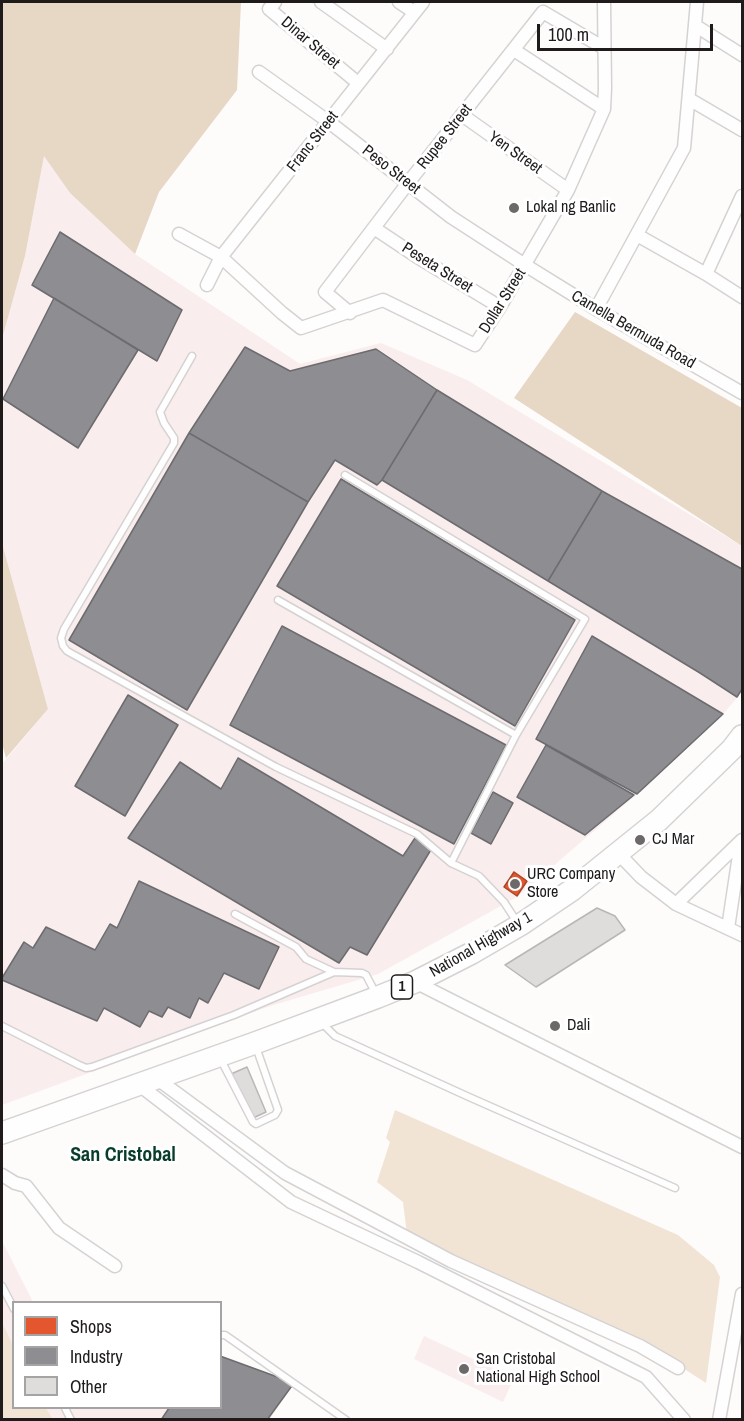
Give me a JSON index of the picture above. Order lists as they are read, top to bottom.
{
  "streets": {
    "highway": ["National Highway 1", "1"],
    "street": [
      "Dinar Street",
      "Rupee Street",
      "Franc Street",
      "Yen Street",
      "Peso Street",
      "Peseta Street",
      "Dollar Street",
      "Camella Bermuda Road"
    ]
  },
  "crossings": [
    ["Dinar Street", "Franc Street"],
    ["Rupee Street", "Yen Street"],
    ["Rupee Street", "Peso Street"],
    ["Rupee Street", "Peseta Street"],
    ["Rupee Street", "Dollar Street"],
    ["Franc Street", "Peso Street"],
    ["Franc Street", "Dollar Street"],
    ["Yen Street", "Dollar Street"],
    ["Peso Street", "Dollar Street"],
    ["Peso Street", "Camella Bermuda Road"],
    ["Peseta Street", "Dollar Street"],
    ["Dollar Street", "Camella Bermuda Road"]
  ],
  "districts": ["San Cristobal"],
  "places": [
    "Lokal ng Banlic",
    "CJ Mar",
    "URC Company Store",
    "Dali",
    "San Cristobal National High School"
  ],
  "legend": ["Shops", "Industry", "Other"],
  "scale_bar": "100 m"
}
